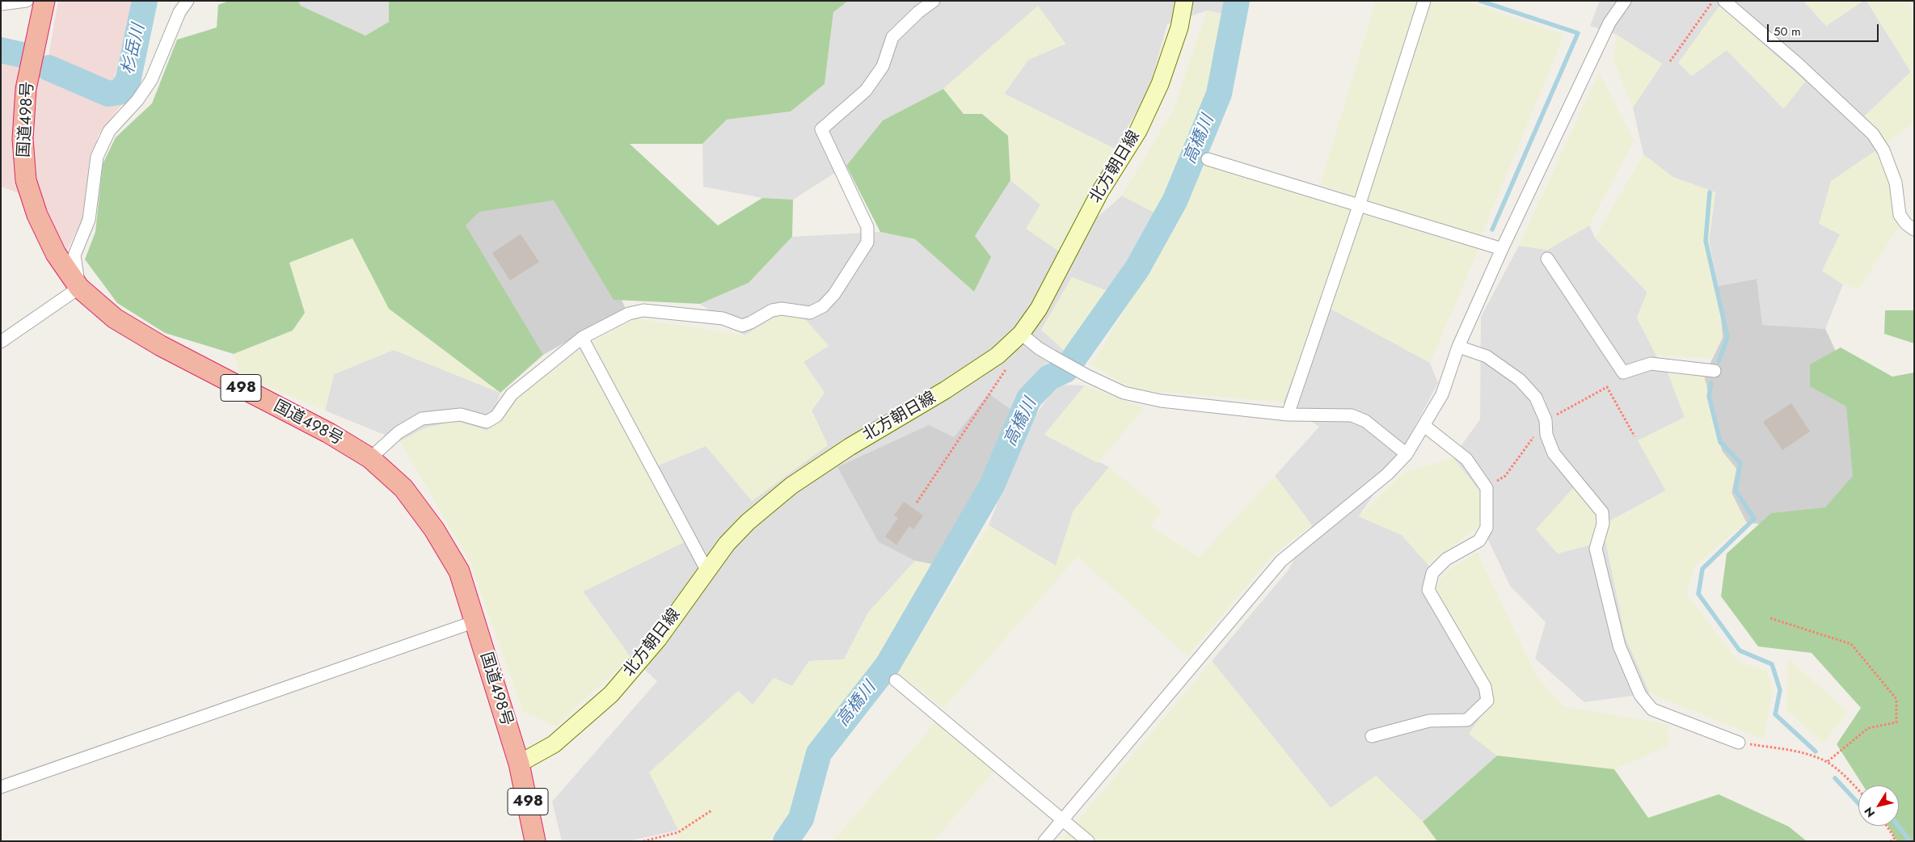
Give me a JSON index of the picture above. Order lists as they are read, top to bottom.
{
  "streets": {
    "highway": ["国道498号", "498"],
    "main road": ["北方朝日線"]
  },
  "crossings": [
    ["国道498号", "北方朝日線"]
  ],
  "water": ["杉岳川", "高橋川"],
  "scale_bar": "50 m",
  "north": "bottom left"
}
